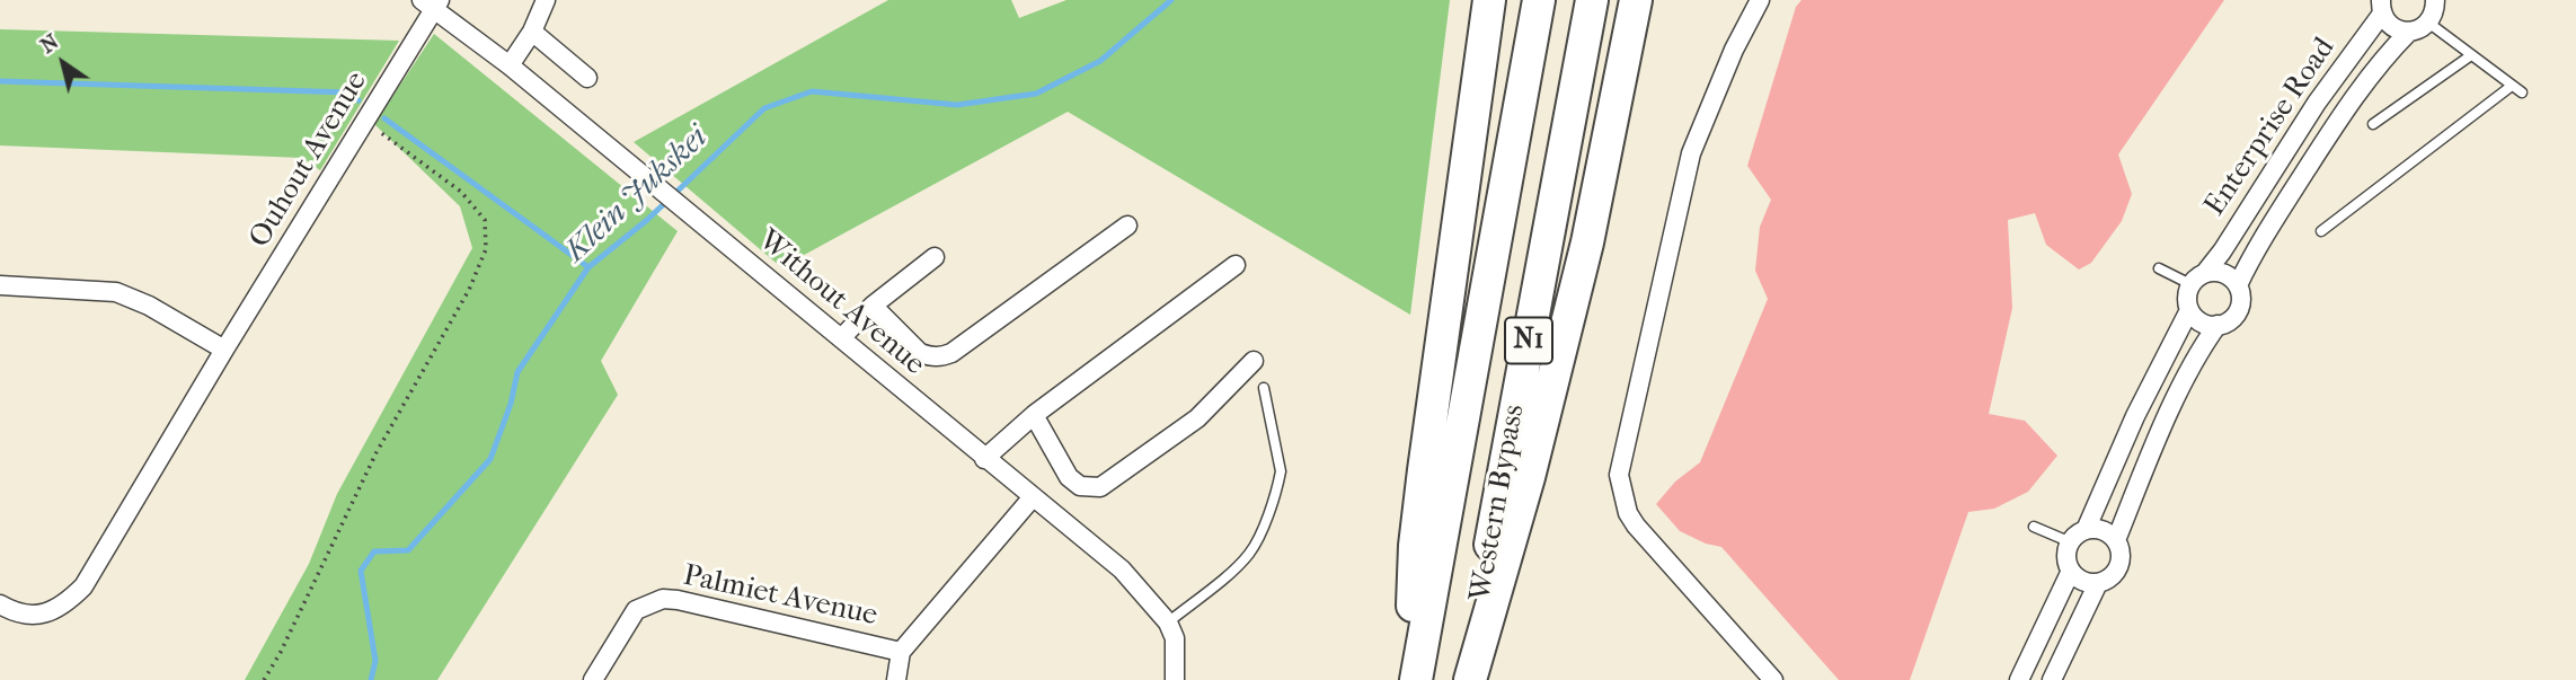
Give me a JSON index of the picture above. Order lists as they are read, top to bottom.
{
  "streets": {
    "highway": ["N1", "Western Bypass"],
    "street": [
      "Enterprise Road",
      "Ouhout Avenue",
      "Without Avenue",
      "Palmiet Avenue"
    ]
  },
  "crossings": [
    ["Ouhout Avenue", "Without Avenue"]
  ],
  "water": ["Klein Jukskei"],
  "north": "top left"
}
